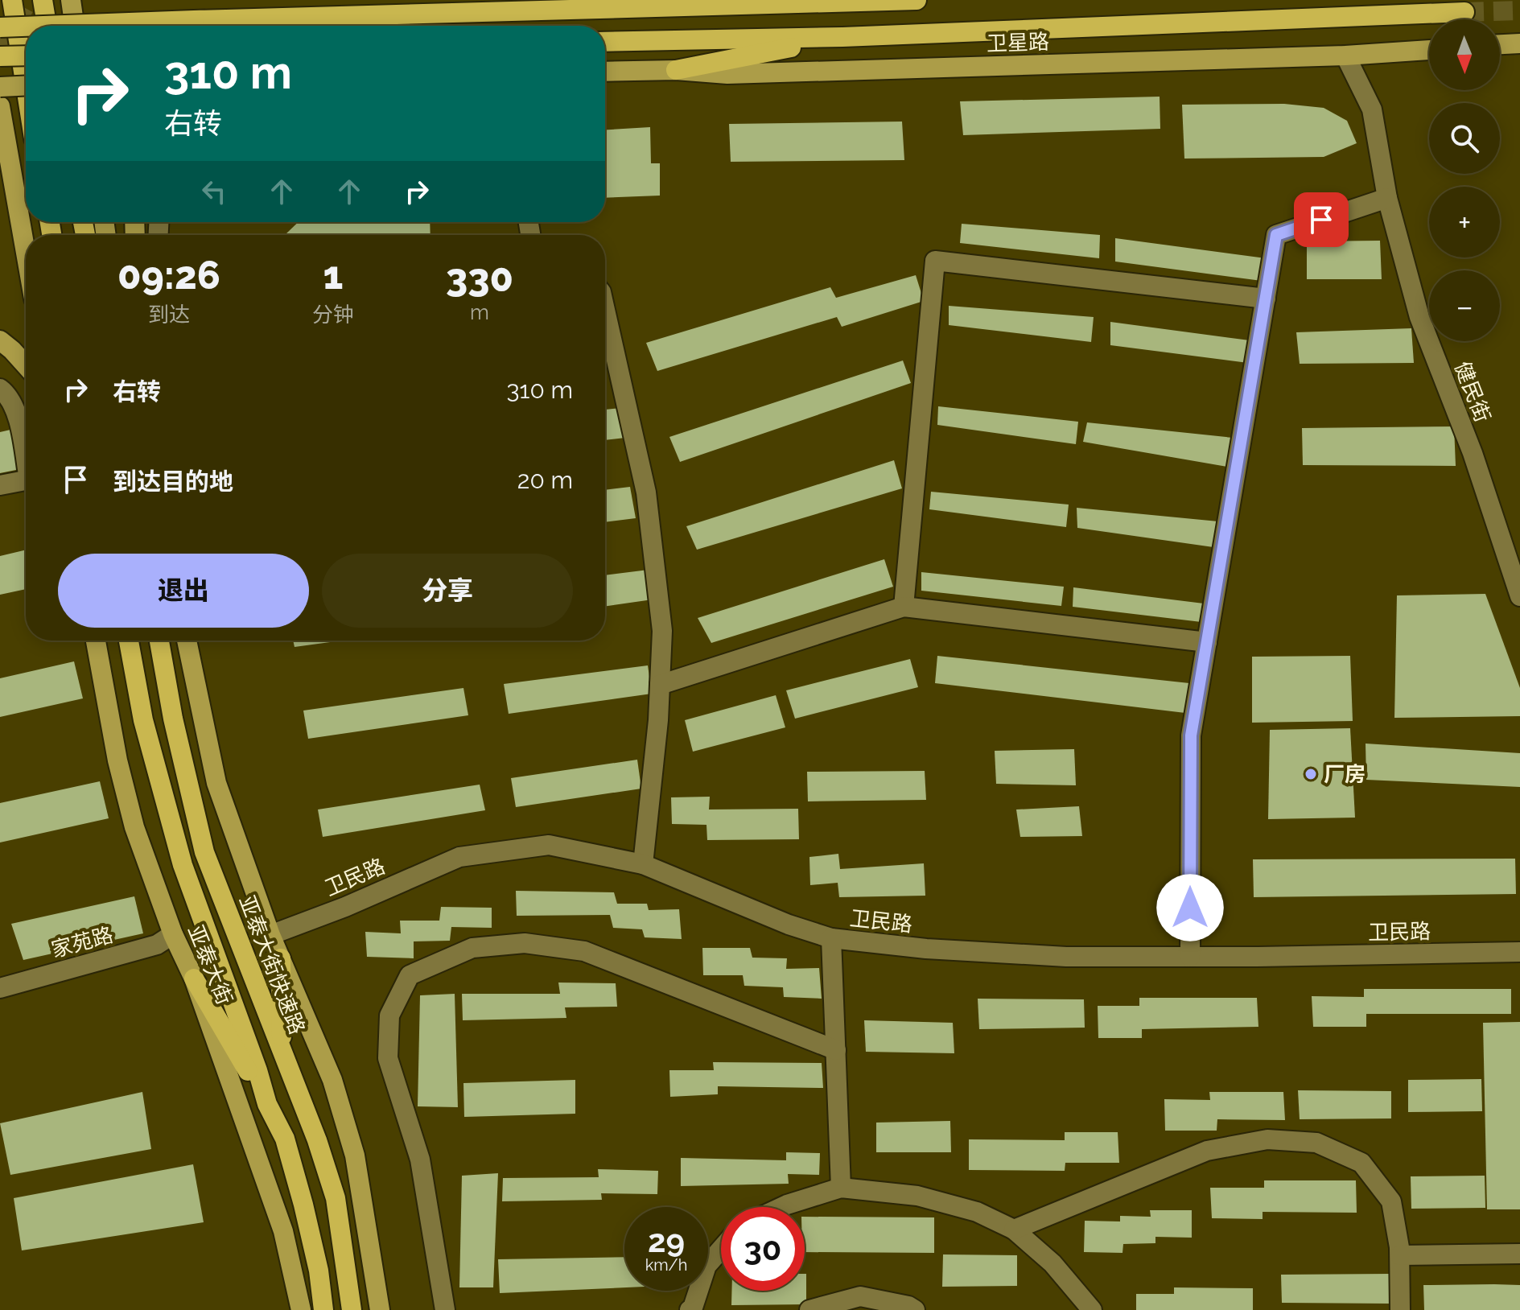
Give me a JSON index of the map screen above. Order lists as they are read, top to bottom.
{
  "streets": {
    "highway": ["亚泰大街快速路"],
    "main road": ["卫星路", "亚泰大街"],
    "street": ["健民街", "卫民路", "家苑路"]
  },
  "crossings": [
    ["卫星路", "健民街"],
    ["家苑路", "亚泰大街"]
  ],
  "places": ["厂房"],
  "north": "bottom",
  "page": {
    "map_buttons": ["+", "−"],
    "turn": ["310 m", "右转"],
    "eta": [
      "09:26",
      "到达",
      "1",
      "分钟",
      "330",
      "m"
    ],
    "list": [
      {
        "name": "右转",
        "value": "310 m"
      },
      {
        "name": "到达目的地",
        "value": "20 m"
      }
    ],
    "buttons": ["退出", "分享"],
    "speed": "29 km/h",
    "limit": "30"
  }
}
